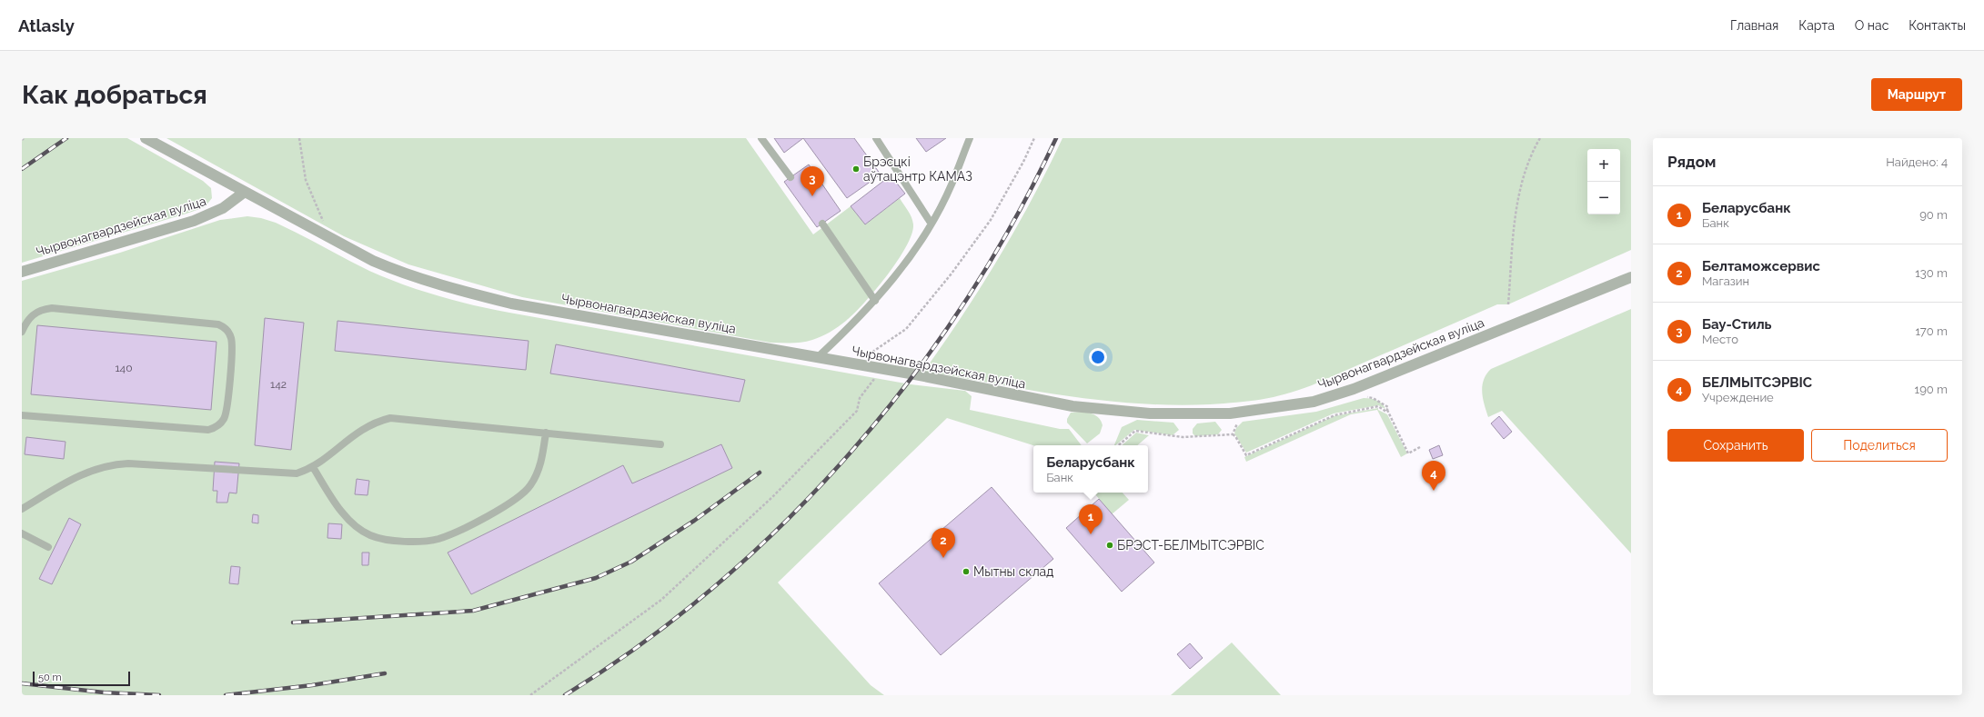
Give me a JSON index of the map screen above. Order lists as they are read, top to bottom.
{
  "streets": {
    "street": ["Чырвонагвардзейская вуліца"]
  },
  "places": ["Брэсцкі аўтацэнтр КАМАЗ", "БРЭСТ-БЕЛМЫТСЭРВІС", "Мытны склад"],
  "house_numbers": ["140", "142"],
  "scale_bar": "50 m",
  "page": {
    "header": "Atlasly",
    "nav": [
      "Главная",
      "Карта",
      "О нас",
      "Контакты"
    ],
    "buttons": [
      "Маршрут",
      ["Сохранить", "Поделиться"]
    ],
    "title": "Как добраться",
    "heading": ["Рядом", "Найдено: 4"],
    "map_buttons": ["+", "−"],
    "pins": [
      "3",
      "4",
      "1",
      "2"
    ],
    "list": [
      {
        "mark": "1",
        "name": "Беларусбанк",
        "note": "Банк",
        "value": "90 m"
      },
      {
        "mark": "2",
        "name": "Белтаможсервис",
        "note": "Магазин",
        "value": "130 m"
      },
      {
        "mark": "3",
        "name": "Бау-Стиль",
        "note": "Место",
        "value": "170 m"
      },
      {
        "mark": "4",
        "name": "БЕЛМЫТСЭРВІС",
        "note": "Учреждение",
        "value": "190 m"
      }
    ],
    "popup": ["Беларусбанк", "Банк"],
    "scale": "50 m"
  }
}
